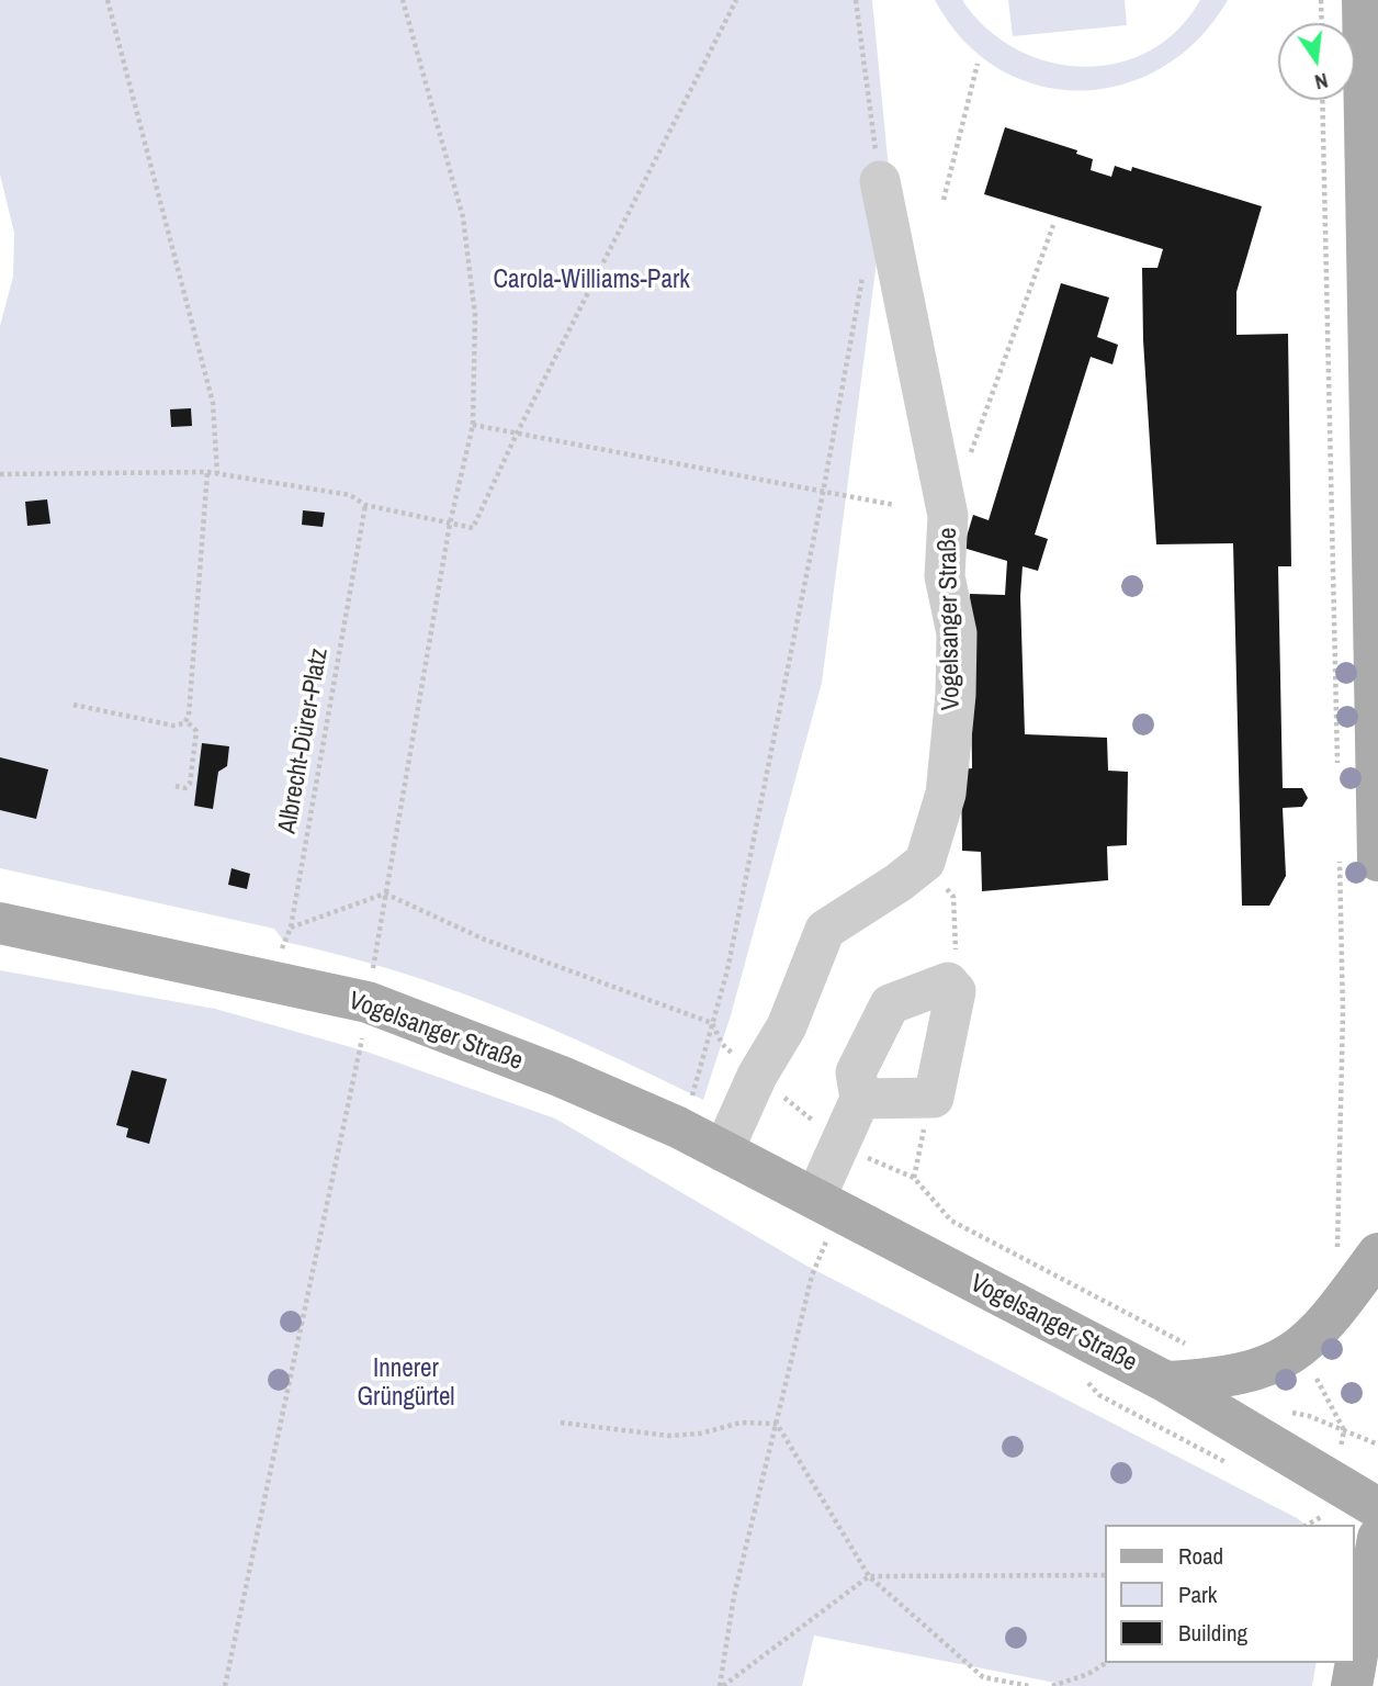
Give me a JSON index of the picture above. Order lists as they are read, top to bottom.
{
  "streets": {
    "main road": ["Vogelsanger Straße"],
    "path": ["Albrecht-Dürer-Platz"]
  },
  "crossings": [
    ["Vogelsanger Straße", "Albrecht-Dürer-Platz"]
  ],
  "parks": ["Carola-Williams-Park", "Innerer Grüngürtel"],
  "legend": ["Road", "Park", "Building"],
  "north": "bottom"
}
